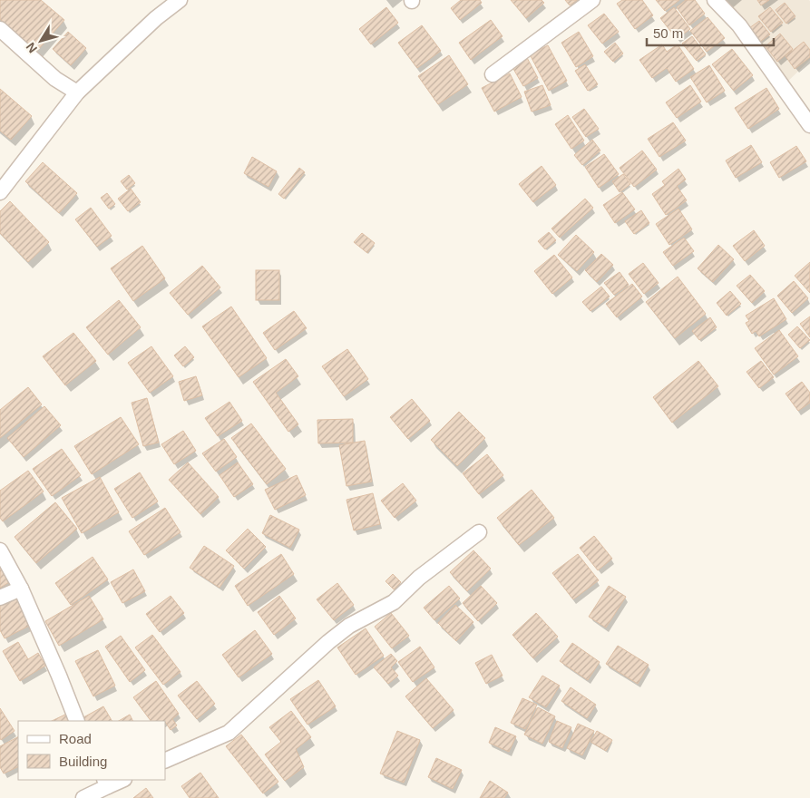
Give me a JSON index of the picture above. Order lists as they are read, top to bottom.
{
  "legend": ["Road", "Building"],
  "scale_bar": "50 m",
  "north": "bottom left"
}
